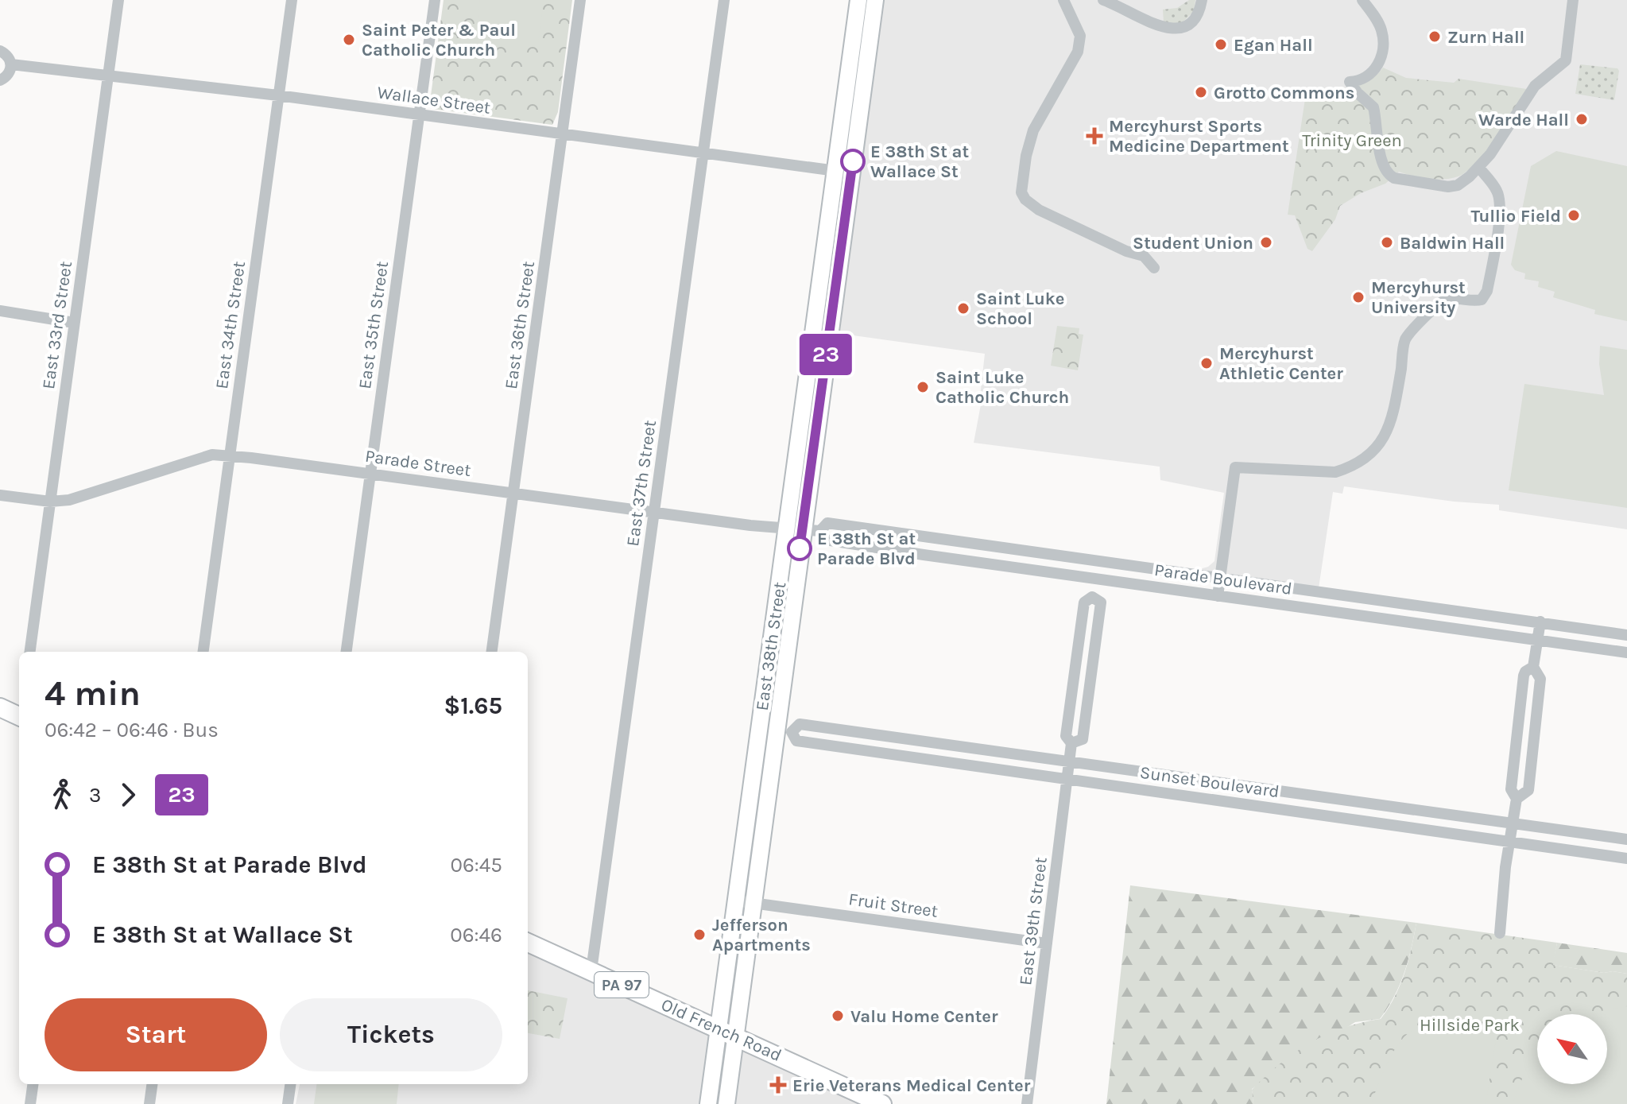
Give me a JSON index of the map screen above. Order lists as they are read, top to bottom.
{
  "streets": {
    "main road": ["East 38th Street", "PA 97", "Old French Road"],
    "street": [
      "Wallace Street",
      "East 33rd Street",
      "East 34th Street",
      "East 35th Street",
      "East 36th Street",
      "Parade Street",
      "East 37th Street",
      "Parade Boulevard",
      "Sunset Boulevard",
      "Fruit Street",
      "East 39th Street"
    ]
  },
  "crossings": [
    ["Wallace Street", "East 33rd Street"],
    ["Wallace Street", "East 34th Street"],
    ["Wallace Street", "East 35th Street"],
    ["Wallace Street", "East 36th Street"],
    ["Wallace Street", "East 37th Street"],
    ["Wallace Street", "East 38th Street"],
    ["East 33rd Street", "Parade Street"],
    ["East 34th Street", "Parade Street"],
    ["East 35th Street", "Parade Street"],
    ["East 36th Street", "Parade Street"],
    ["Parade Street", "East 37th Street"],
    ["Parade Street", "Parade Boulevard"],
    ["Parade Street", "East 38th Street"],
    ["East 37th Street", "Old French Road"],
    ["Parade Boulevard", "East 38th Street"],
    ["Parade Boulevard", "East 39th Street"],
    ["East 38th Street", "Sunset Boulevard"],
    ["East 38th Street", "Fruit Street"],
    ["East 38th Street", "Old French Road"],
    ["Sunset Boulevard", "East 39th Street"],
    ["Fruit Street", "East 39th Street"]
  ],
  "parks": ["Trinity Green", "Hillside Park"],
  "places": {
    "other": [
      "Zurn Hall",
      "Saint Peter & Paul Catholic Church",
      "Egan Hall",
      "Grotto Commons",
      "Warde Hall",
      "E 38th St at Wallace St",
      "Tullio Field",
      "Student Union",
      "Baldwin Hall",
      "Mercyhurst University",
      "Saint Luke School",
      "Mercyhurst Athletic Center",
      "Saint Luke Catholic Church",
      "E 38th St at Parade Blvd",
      "Jefferson Apartments",
      "Valu Home Center"
    ],
    "health": ["Mercyhurst Sports Medicine Department", "Erie Veterans Medical Center"]
  },
  "lines": ["bus line 23"],
  "north": "top left",
  "page": {
    "on_map": "23",
    "heading": ["4 min", "06:42 – 06:46 · Bus", "$1.65"],
    "legs": ["3", "23"],
    "list": [
      {
        "name": "E 38th St at Parade Blvd",
        "value": "06:45"
      },
      {
        "name": "E 38th St at Wallace St",
        "value": "06:46"
      }
    ],
    "buttons": ["Start", "Tickets"]
  }
}
